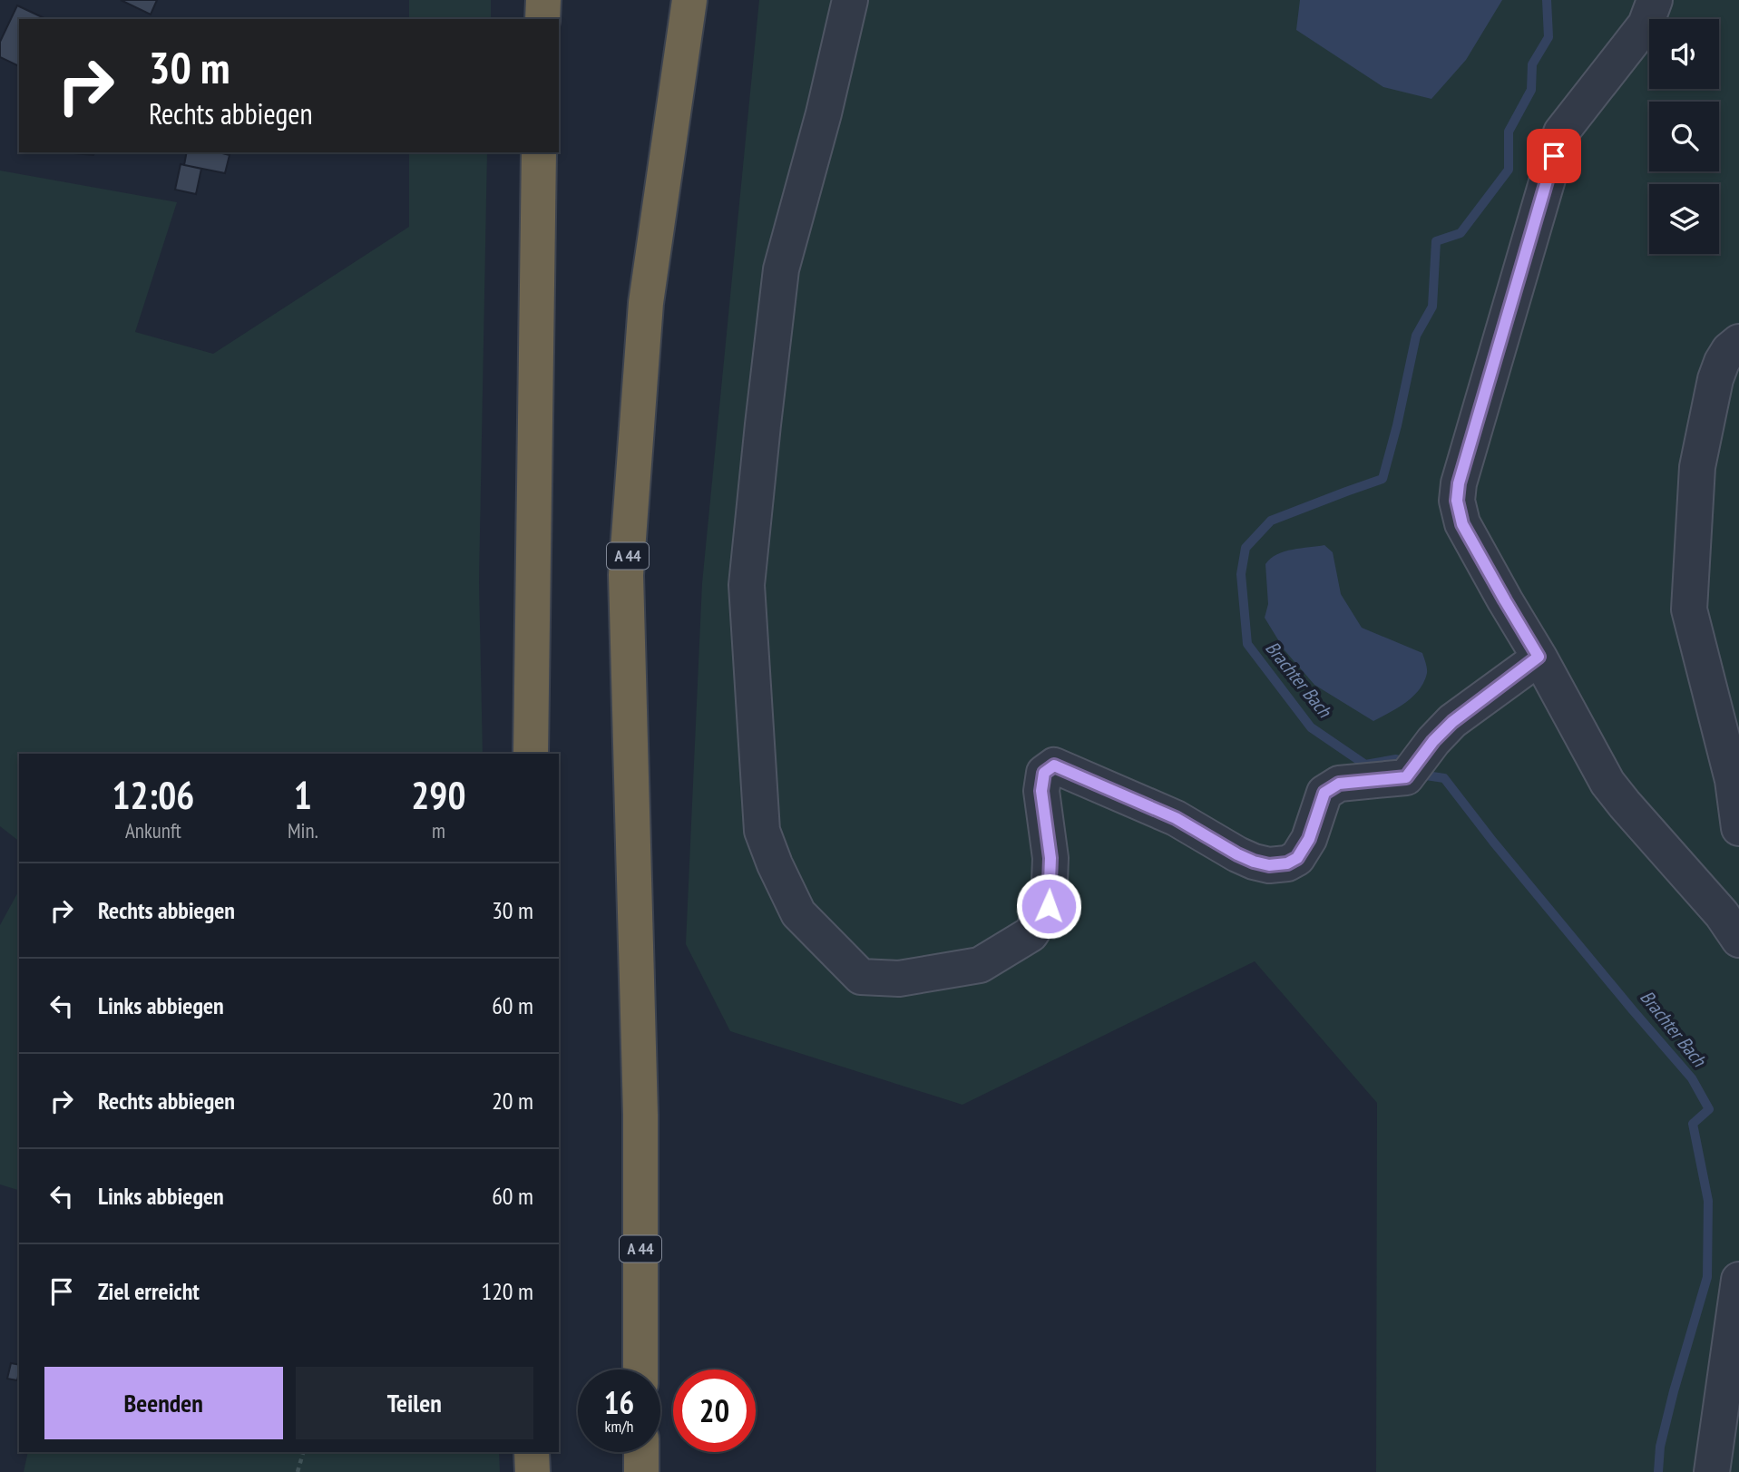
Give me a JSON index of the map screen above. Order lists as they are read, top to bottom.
{
  "streets": {
    "highway": ["A 44"]
  },
  "water": ["Brachter Bach"],
  "page": {
    "turn": ["30 m", "Rechts abbiegen"],
    "eta": [
      "12:06",
      "Ankunft",
      "1",
      "Min.",
      "290",
      "m"
    ],
    "list": [
      {
        "name": "Rechts abbiegen",
        "value": "30 m"
      },
      {
        "name": "Links abbiegen",
        "value": "60 m"
      },
      {
        "name": "Rechts abbiegen",
        "value": "20 m"
      },
      {
        "name": "Links abbiegen",
        "value": "60 m"
      },
      {
        "name": "Ziel erreicht",
        "value": "120 m"
      }
    ],
    "buttons": ["Beenden", "Teilen"],
    "speed": "16 km/h",
    "limit": "20"
  }
}
